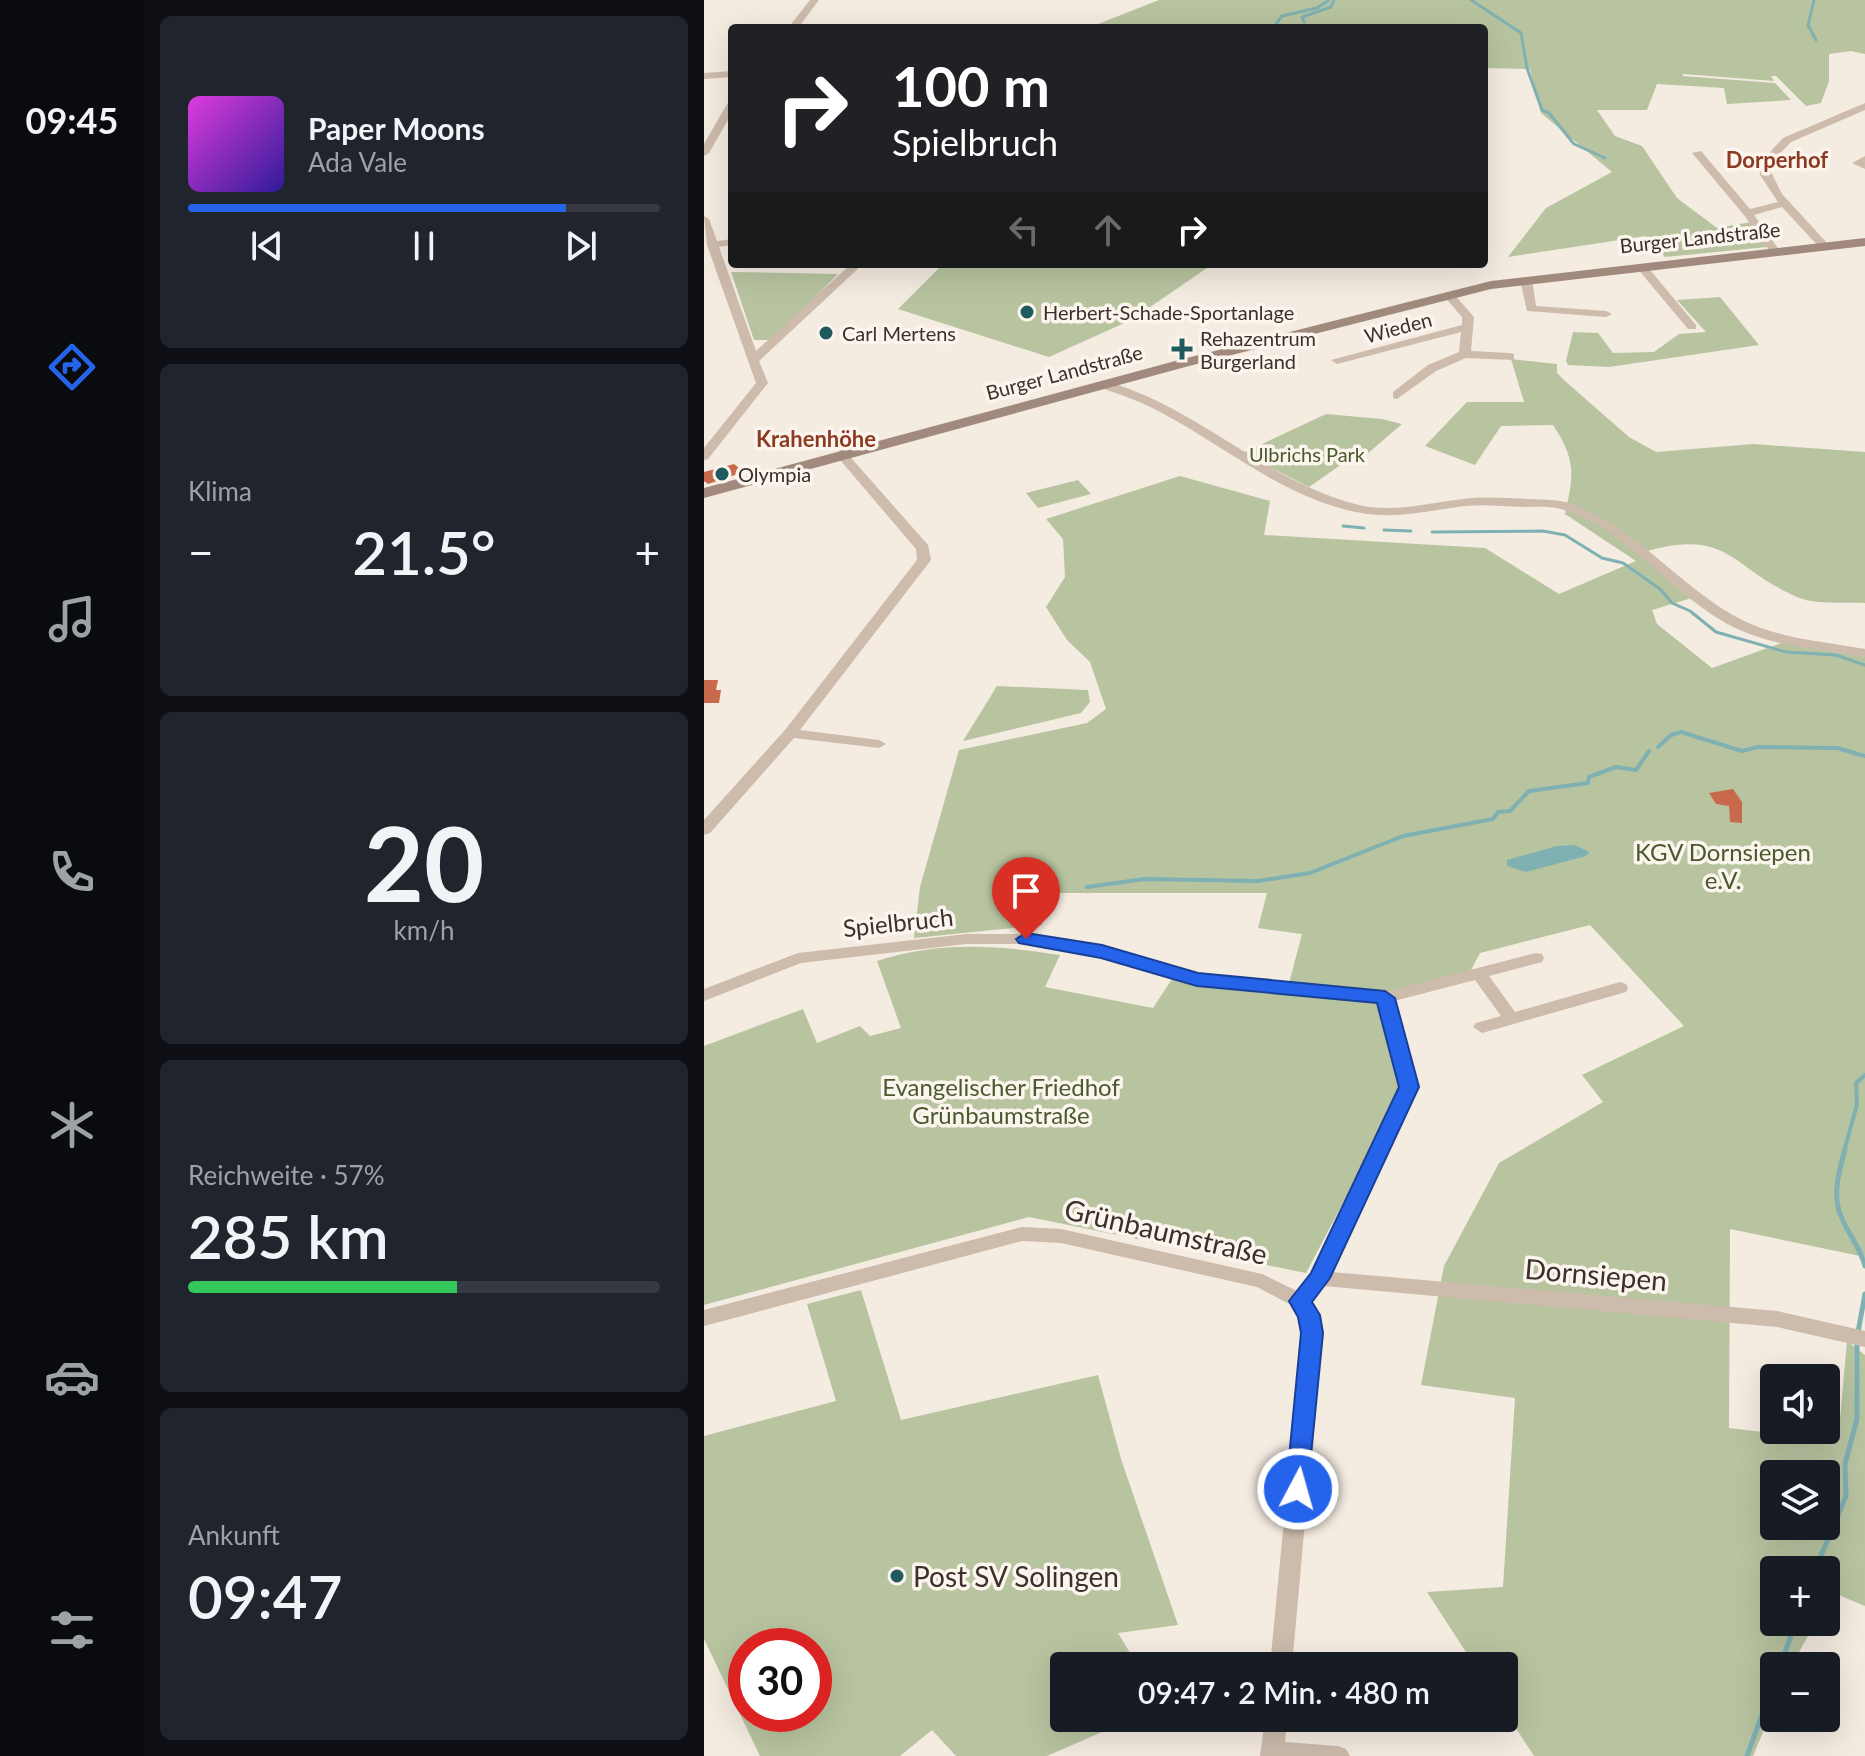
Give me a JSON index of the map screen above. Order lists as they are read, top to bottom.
{
  "streets": {
    "main road": ["Burger Landstraße"],
    "street": [
      "Wieden",
      "Spielbruch",
      "Grünbaumstraße",
      "Dornsiepen"
    ]
  },
  "crossings": [
    ["Burger Landstraße", "Wieden"]
  ],
  "districts": ["Dorperhof", "Krahenhöhe"],
  "parks": ["Ulbrichs Park", "KGV Dornsiepen e.V.", "Evangelischer Friedhof Grünbaumstraße"],
  "places": {
    "other": [
      "Herbert-Schade-Sportanlage",
      "Carl Mertens",
      "Olympia",
      "Post SV Solingen"
    ],
    "health": ["Rehazentrum Burgerland"]
  },
  "page": {
    "tabs": "09:45",
    "turn": ["100 m", "Spielbruch"],
    "song": ["Paper Moons", "Ada Vale"],
    "tile": [
      "Klima",
      ["20", "km/h"],
      ["Reichweite · 57%", "285 km"],
      ["Ankunft", "09:47"]
    ],
    "heat": ["−", "21.5°", "+"],
    "map_buttons": ["+", "−"],
    "limit": "30",
    "trip": "09:47 · 2 Min. · 480 m"
  }
}
